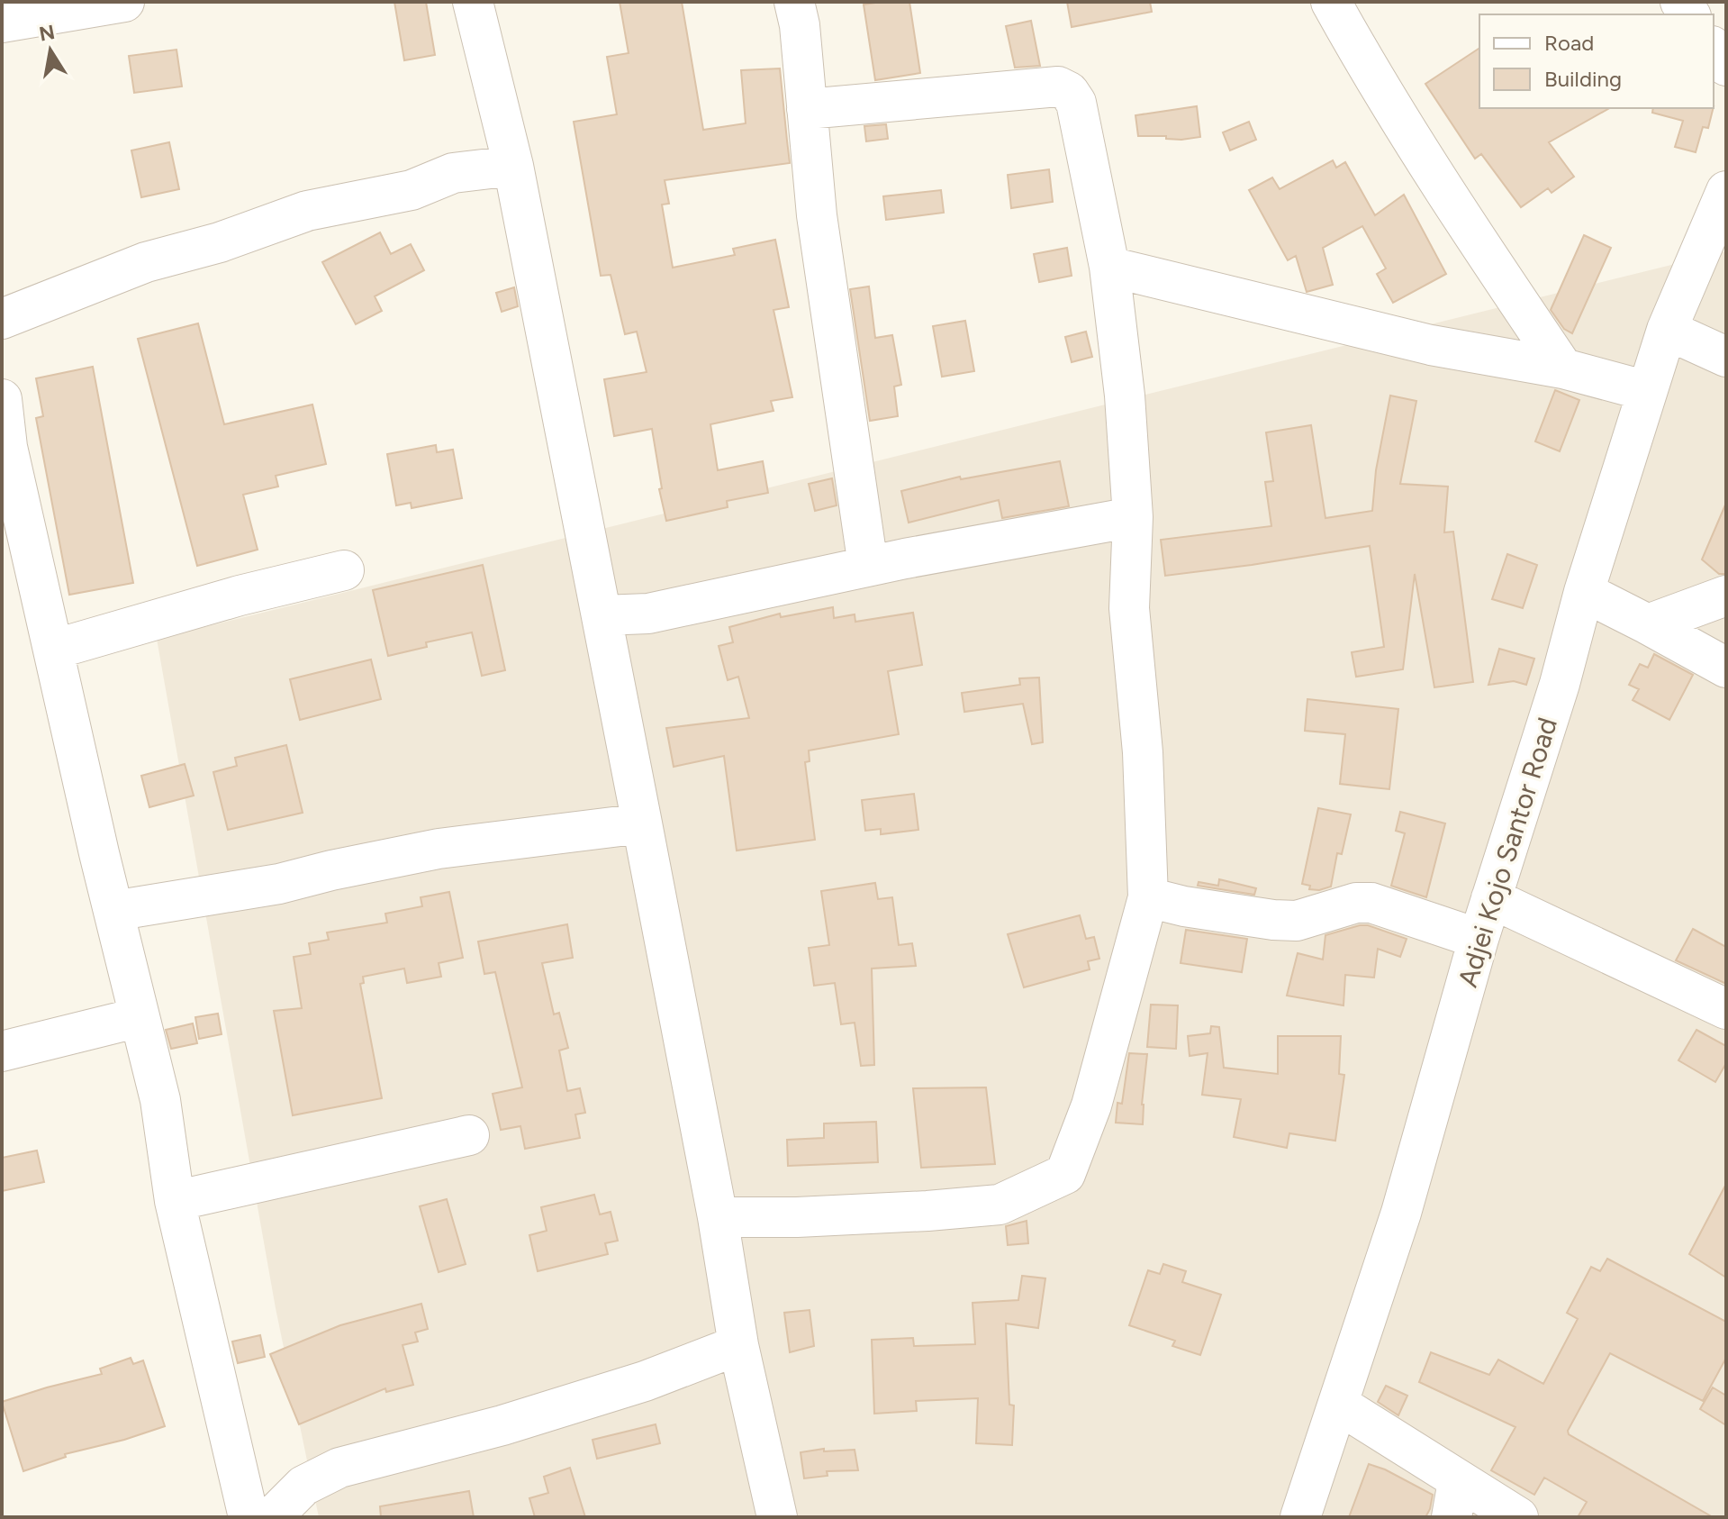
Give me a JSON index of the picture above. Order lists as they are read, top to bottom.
{
  "streets": {
    "street": ["Adjei Kojo Santor Road"]
  },
  "legend": ["Road", "Building"],
  "north": "top"
}
